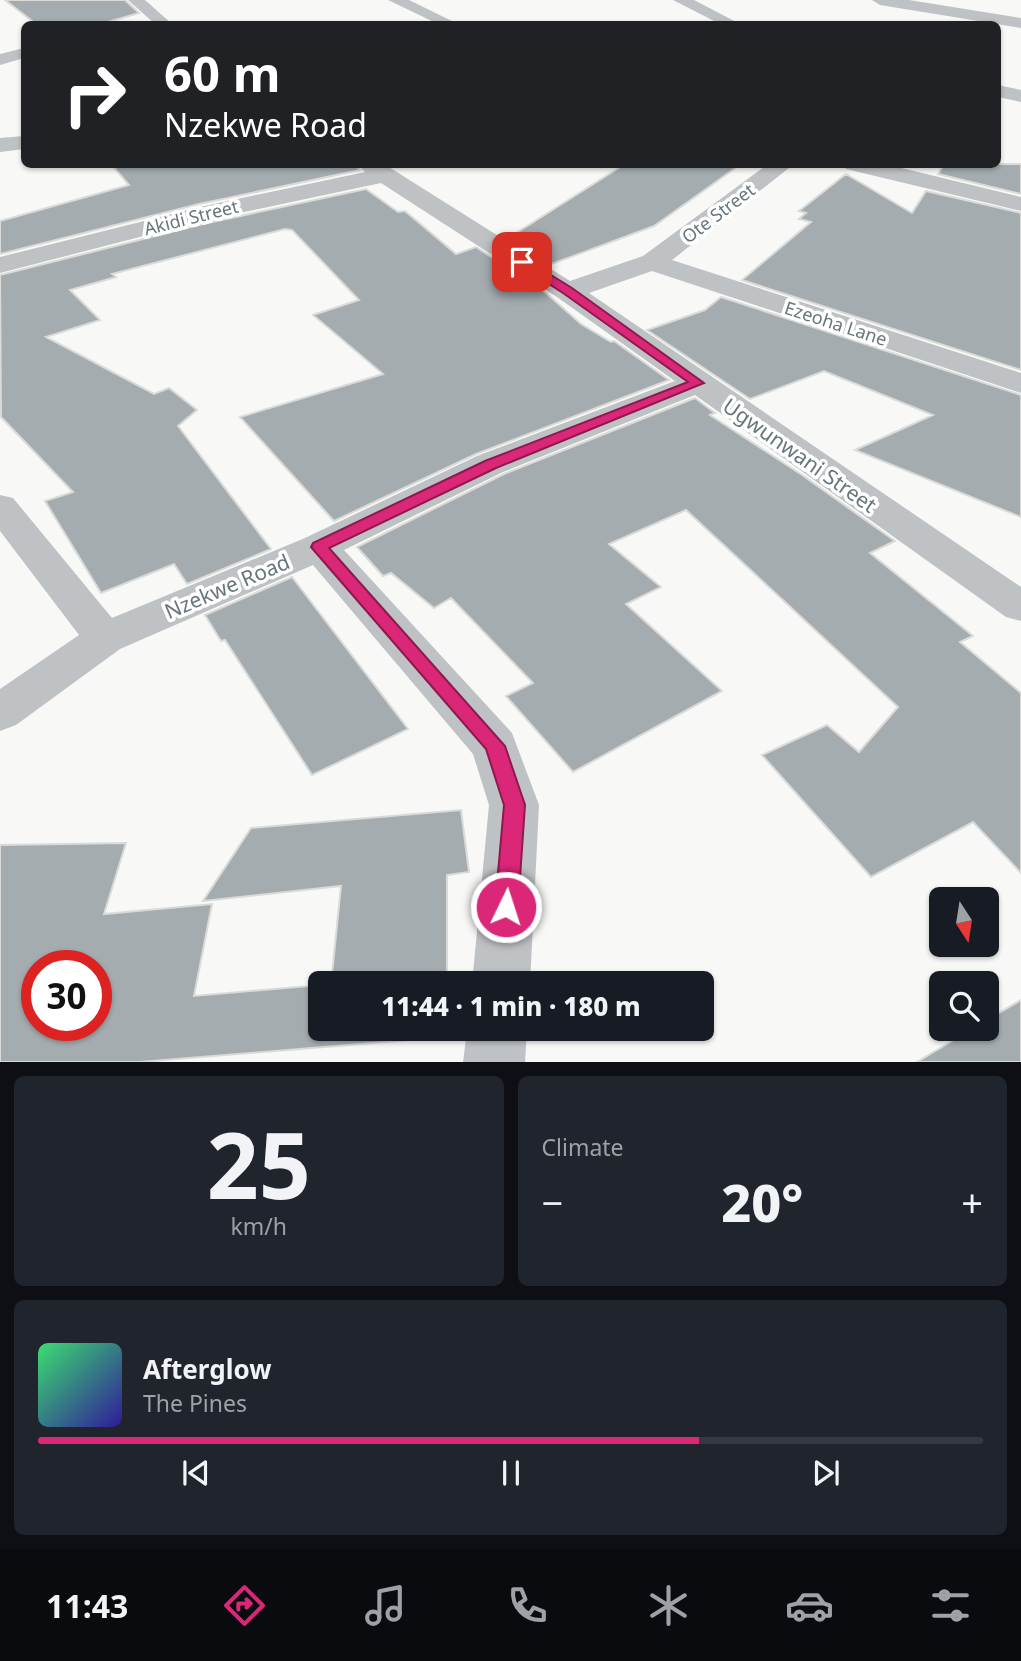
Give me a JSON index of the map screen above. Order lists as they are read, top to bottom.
{
  "streets": {
    "street": [
      "Ote Street",
      "Akidi Street",
      "Ezeoha Lane",
      "Ugwunwani Street",
      "Nzekwe Road"
    ]
  },
  "crossings": [
    ["Ote Street", "Ezeoha Lane"],
    ["Ote Street", "Ugwunwani Street"],
    ["Akidi Street", "Ugwunwani Street"],
    ["Ugwunwani Street", "Nzekwe Road"]
  ],
  "north": "bottom",
  "page": {
    "turn": ["60 m", "Nzekwe Road"],
    "limit": "30",
    "trip": "11:44 · 1 min · 180 m",
    "tile": [
      ["25", "km/h"],
      "Climate"
    ],
    "heat": ["−", "20°", "+"],
    "song": ["Afterglow", "The Pines"],
    "tabs": "11:43"
  }
}
